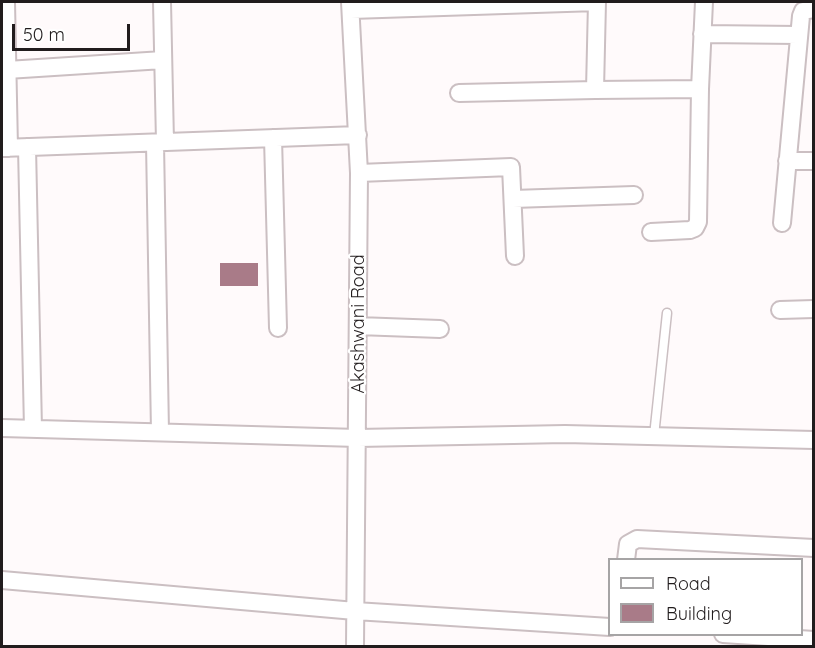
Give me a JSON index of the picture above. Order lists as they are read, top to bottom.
{
  "streets": {
    "street": ["Akashwani Road"]
  },
  "legend": ["Road", "Building"],
  "scale_bar": "50 m"
}
